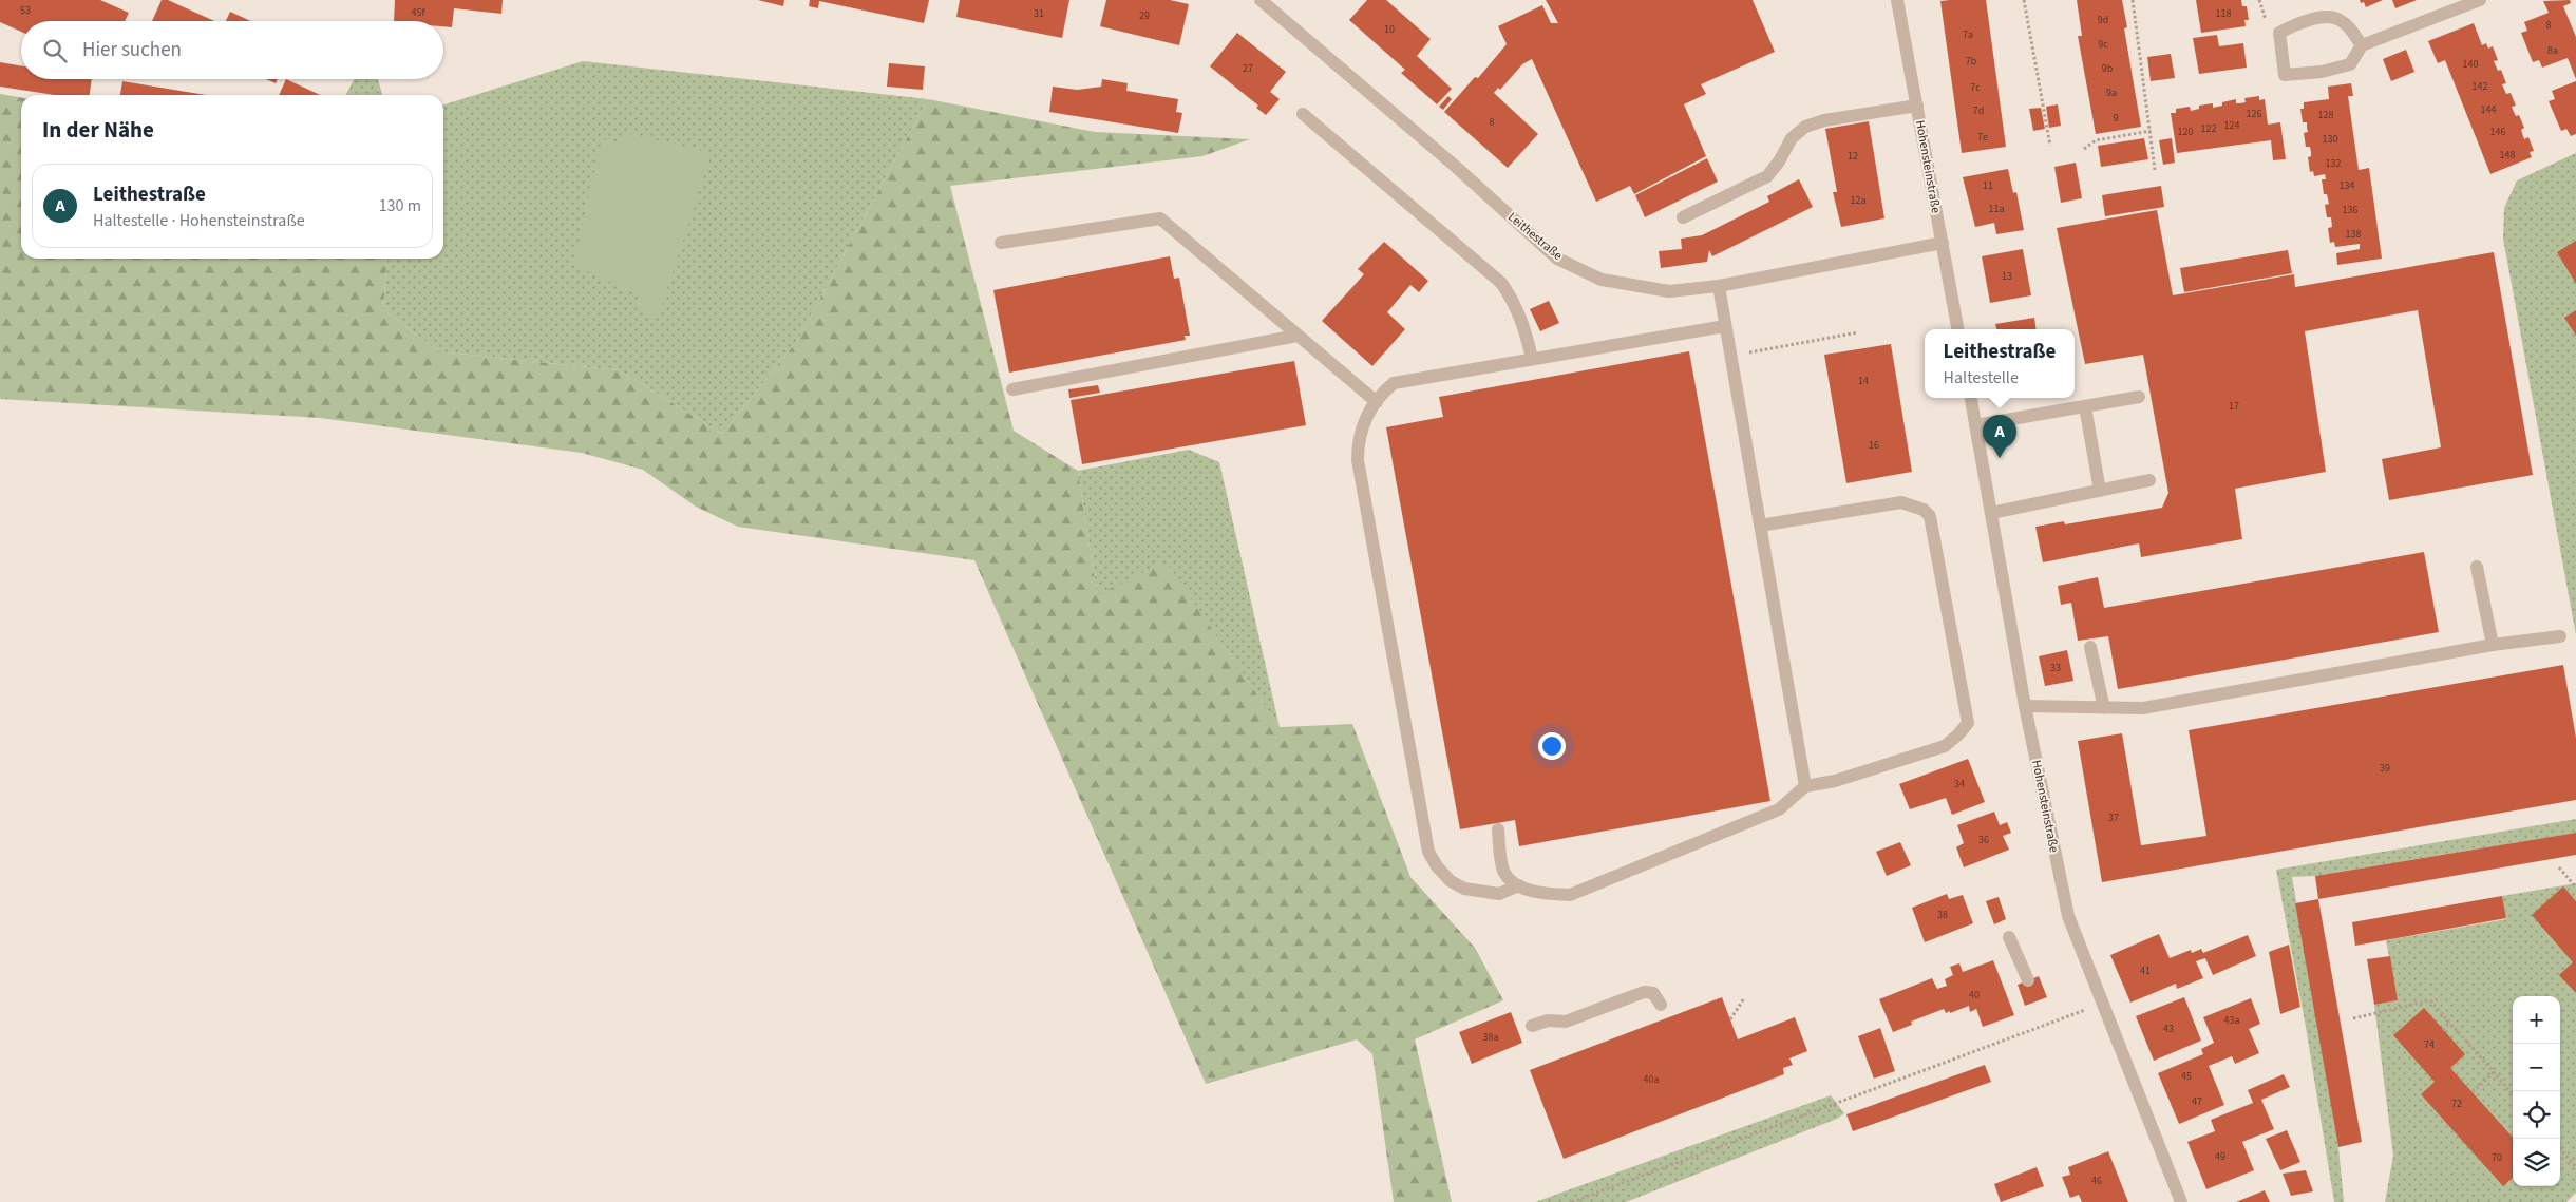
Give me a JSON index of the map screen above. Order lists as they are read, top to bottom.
{
  "streets": {
    "street": ["Hohensteinstraße", "Leithestraße"]
  },
  "crossings": [
    ["Hohensteinstraße", "Leithestraße"]
  ],
  "house_numbers": [
    "53",
    "45f",
    "31",
    "118",
    "29",
    "9d",
    "8",
    "10",
    "7a",
    "9c",
    "8a",
    "7b",
    "140",
    "27",
    "9b",
    "142",
    "7c",
    "9a",
    "144",
    "7d",
    "126",
    "128",
    "9",
    "8",
    "124",
    "122",
    "120",
    "146",
    "7e",
    "130",
    "148",
    "12",
    "132",
    "11",
    "134",
    "12a",
    "11a",
    "136",
    "138",
    "13",
    "14",
    "17",
    "16",
    "33",
    "39",
    "34",
    "37",
    "36",
    "38",
    "41",
    "40",
    "43a",
    "43",
    "38a",
    "74",
    "45",
    "40a",
    "47",
    "72",
    "49",
    "70",
    "46"
  ],
  "page": {
    "search": "Hier suchen",
    "heading": "In der Nähe",
    "list": [
      {
        "mark": "A",
        "name": "Leithestraße",
        "note": "Haltestelle · Hohensteinstraße",
        "value": "130 m"
      }
    ],
    "popup": ["Leithestraße", "Haltestelle"],
    "pins": "A",
    "map_buttons": ["+", "−"]
  }
}
